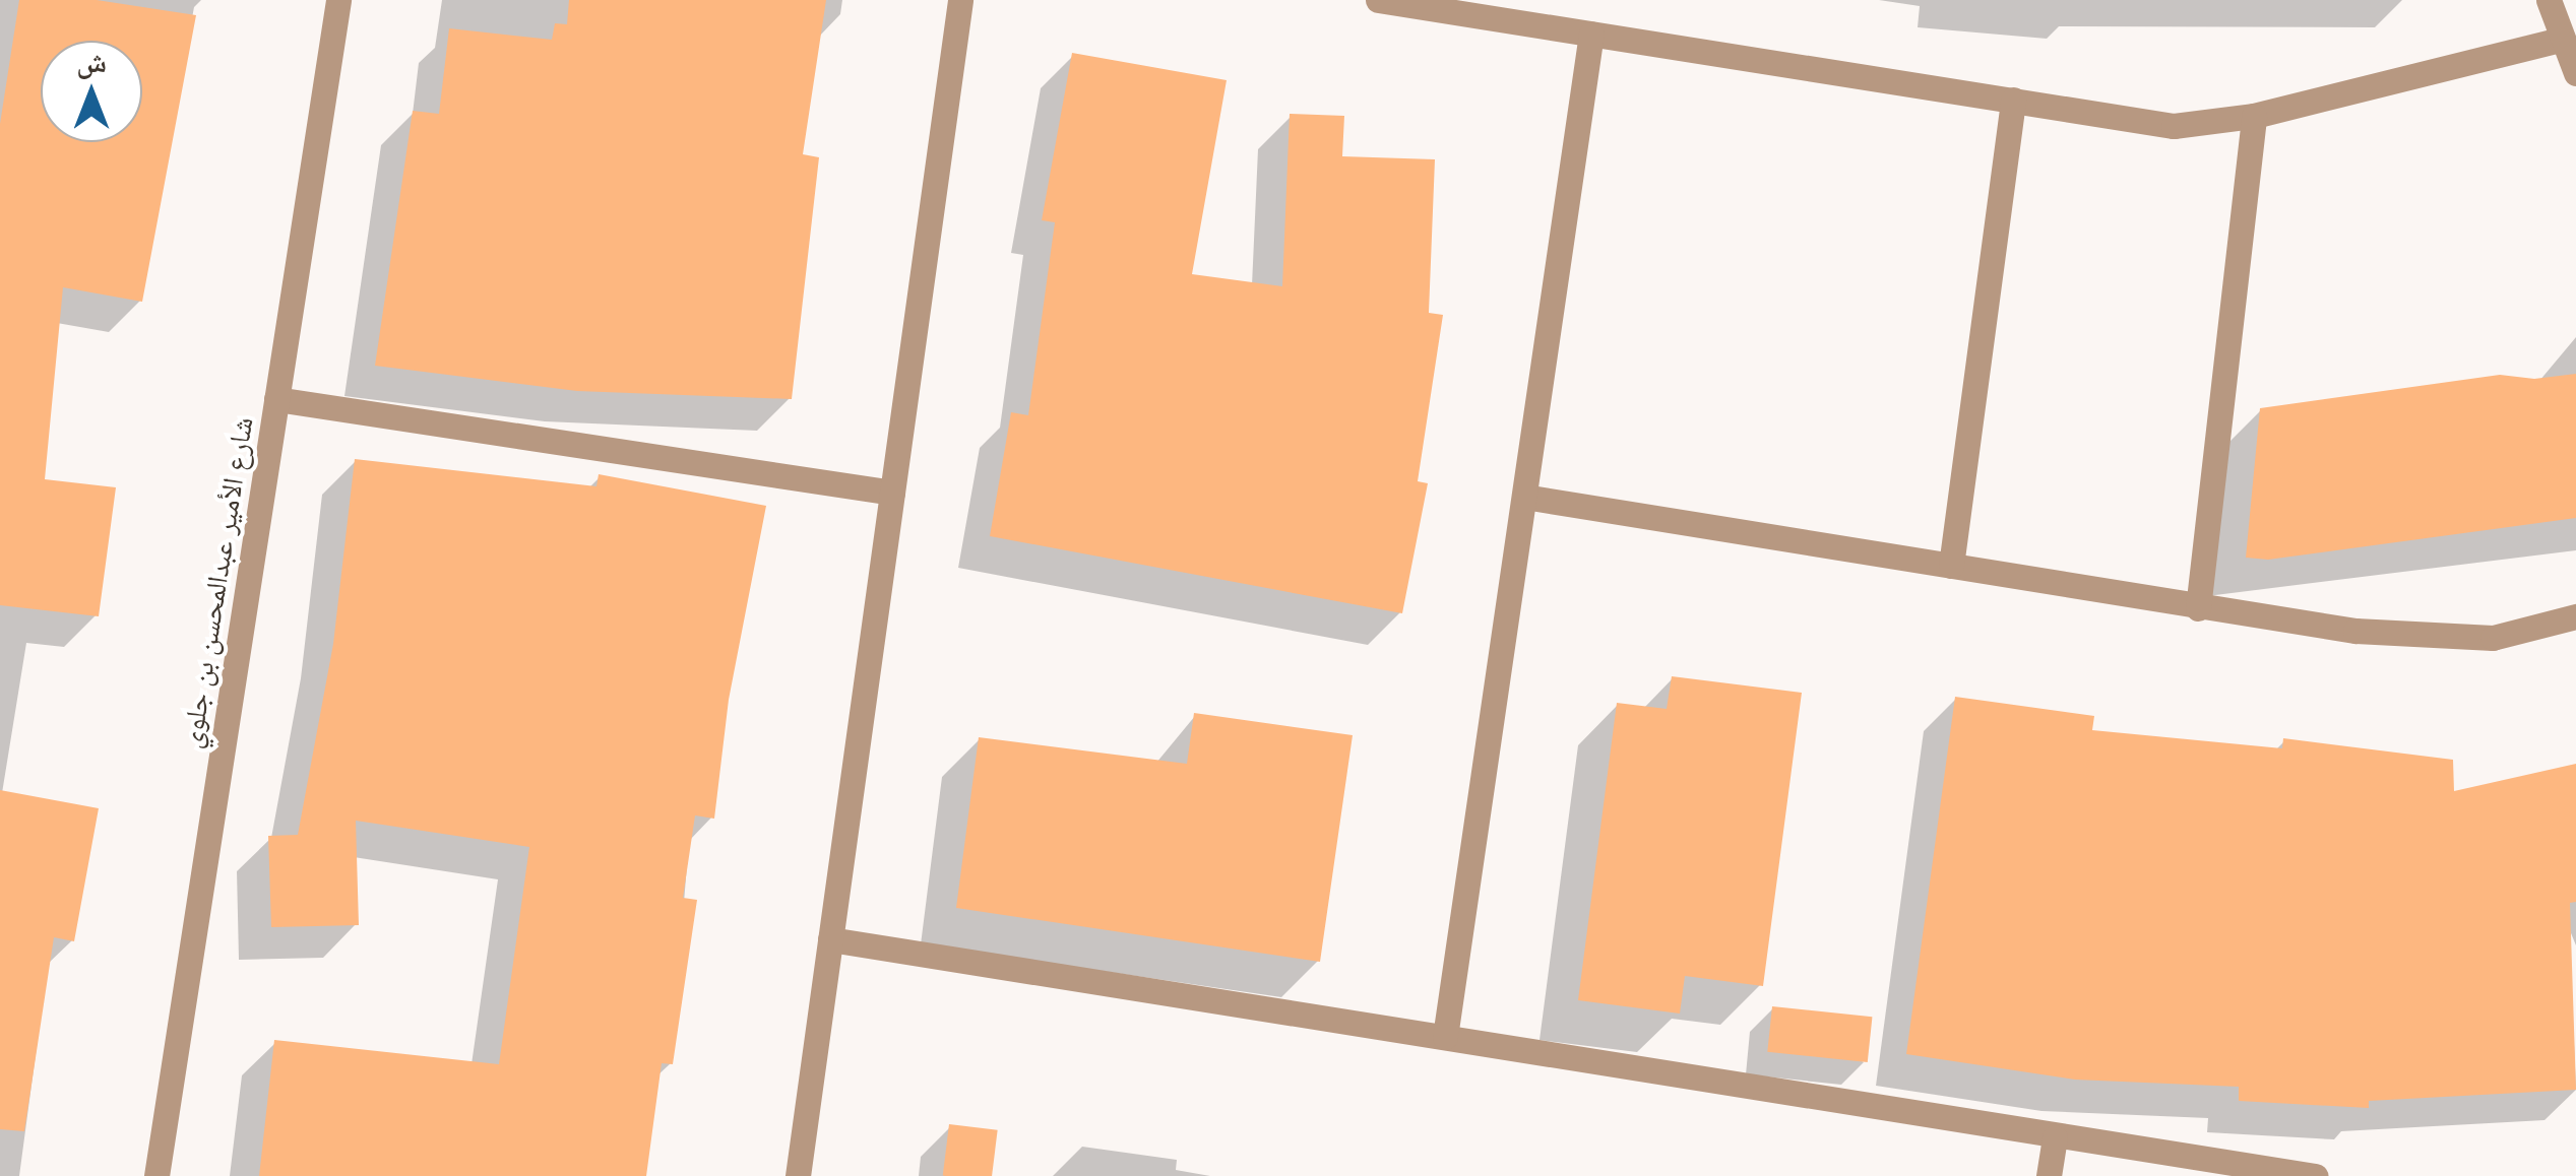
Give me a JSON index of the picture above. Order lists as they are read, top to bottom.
{
  "streets": {
    "street": ["شارع الأمير عبدالمحسن بن جلوي"]
  },
  "north": "top"
}
